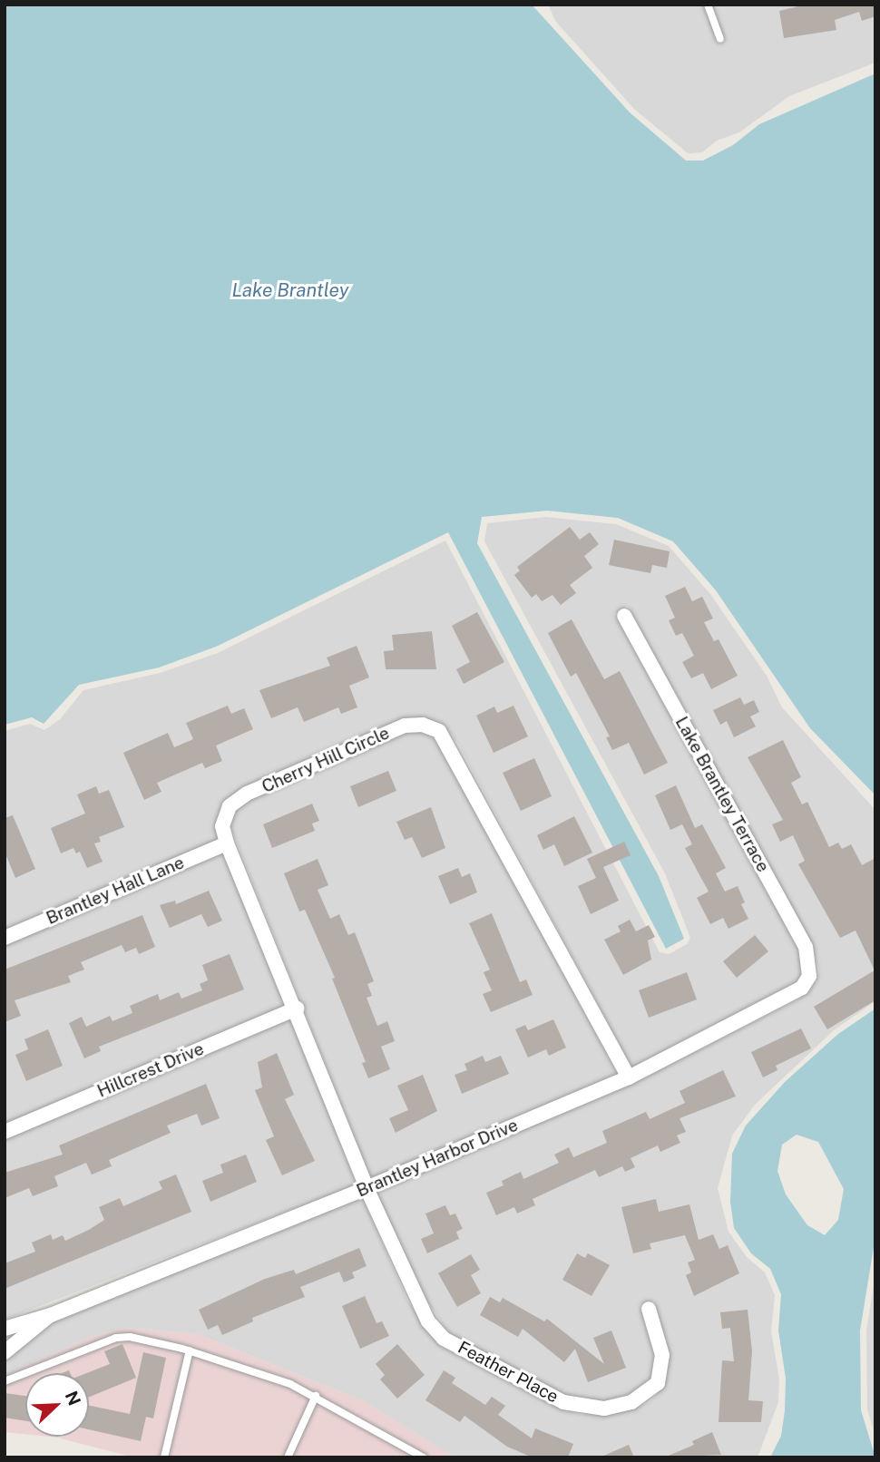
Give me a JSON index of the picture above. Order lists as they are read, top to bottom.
{
  "streets": {
    "street": [
      "Cherry Hill Circle",
      "Lake Brantley Terrace",
      "Brantley Hall Lane",
      "Hillcrest Drive",
      "Brantley Harbor Drive",
      "Feather Place"
    ]
  },
  "crossings": [
    ["Cherry Hill Circle", "Brantley Hall Lane"],
    ["Cherry Hill Circle", "Hillcrest Drive"],
    ["Cherry Hill Circle", "Brantley Harbor Drive"],
    ["Cherry Hill Circle", "Feather Place"],
    ["Lake Brantley Terrace", "Brantley Harbor Drive"],
    ["Brantley Harbor Drive", "Feather Place"]
  ],
  "water": ["Lake Brantley"],
  "north": "top right"
}
